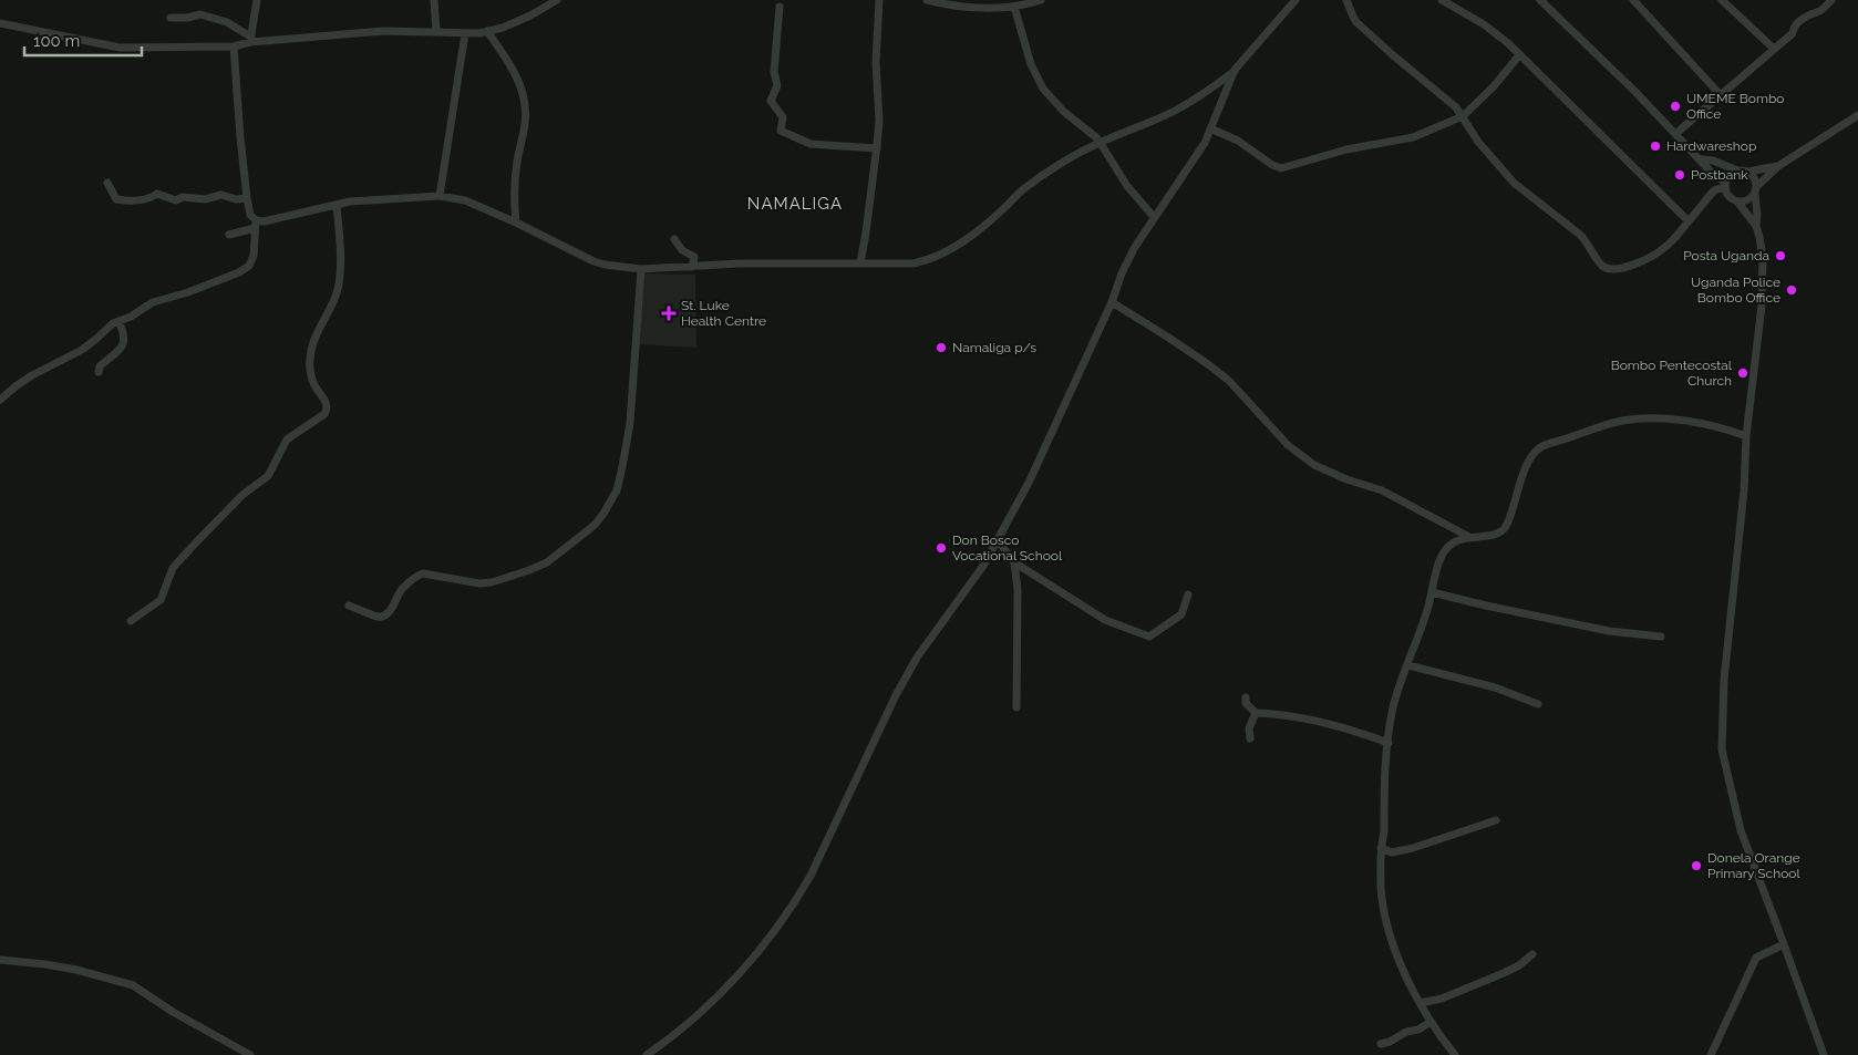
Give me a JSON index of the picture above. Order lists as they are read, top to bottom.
{
  "districts": ["NAMALIGA"],
  "places": {
    "other": [
      "UMEME Bombo Office",
      "Hardwareshop",
      "Postbank",
      "Posta Uganda",
      "Uganda Police Bombo Office",
      "Namaliga p/s",
      "Bombo Pentecostal Church",
      "Don Bosco Vocational School",
      "Donela Orange Primary School"
    ],
    "health": ["St. Luke Health Centre"]
  },
  "scale_bar": "100 m"
}
